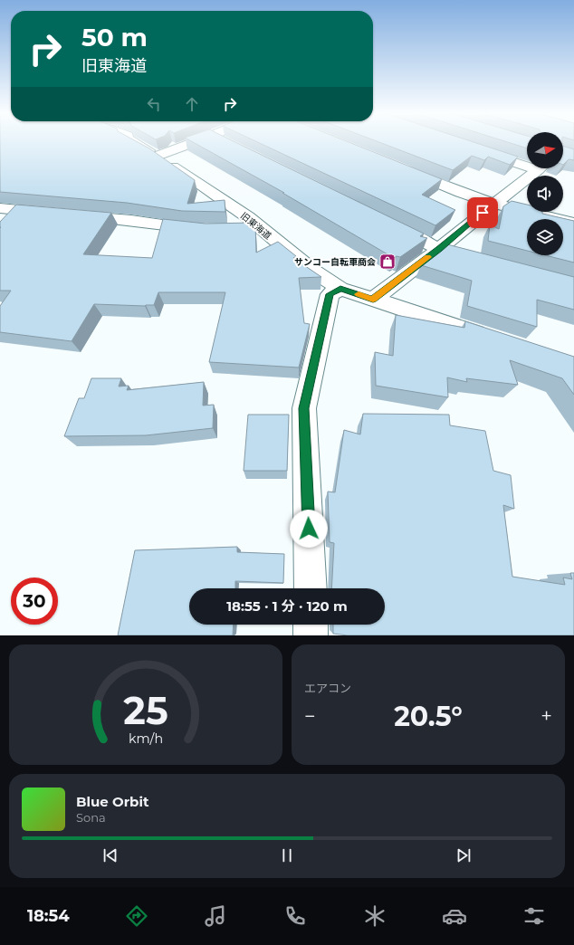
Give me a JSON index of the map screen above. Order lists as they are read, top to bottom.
{
  "streets": {
    "street": ["旧東海道"]
  },
  "places": {
    "shop": ["サンコー自転車商会"]
  },
  "north": "right",
  "page": {
    "turn": ["50 m", "旧東海道"],
    "limit": "30",
    "trip": "18:55 · 1 分 · 120 m",
    "tile": "エアコン",
    "heat": ["−", "20.5°", "+"],
    "song": ["Blue Orbit", "Sona"],
    "tabs": "18:54",
    "gauge": ["25", "km/h"]
  }
}
